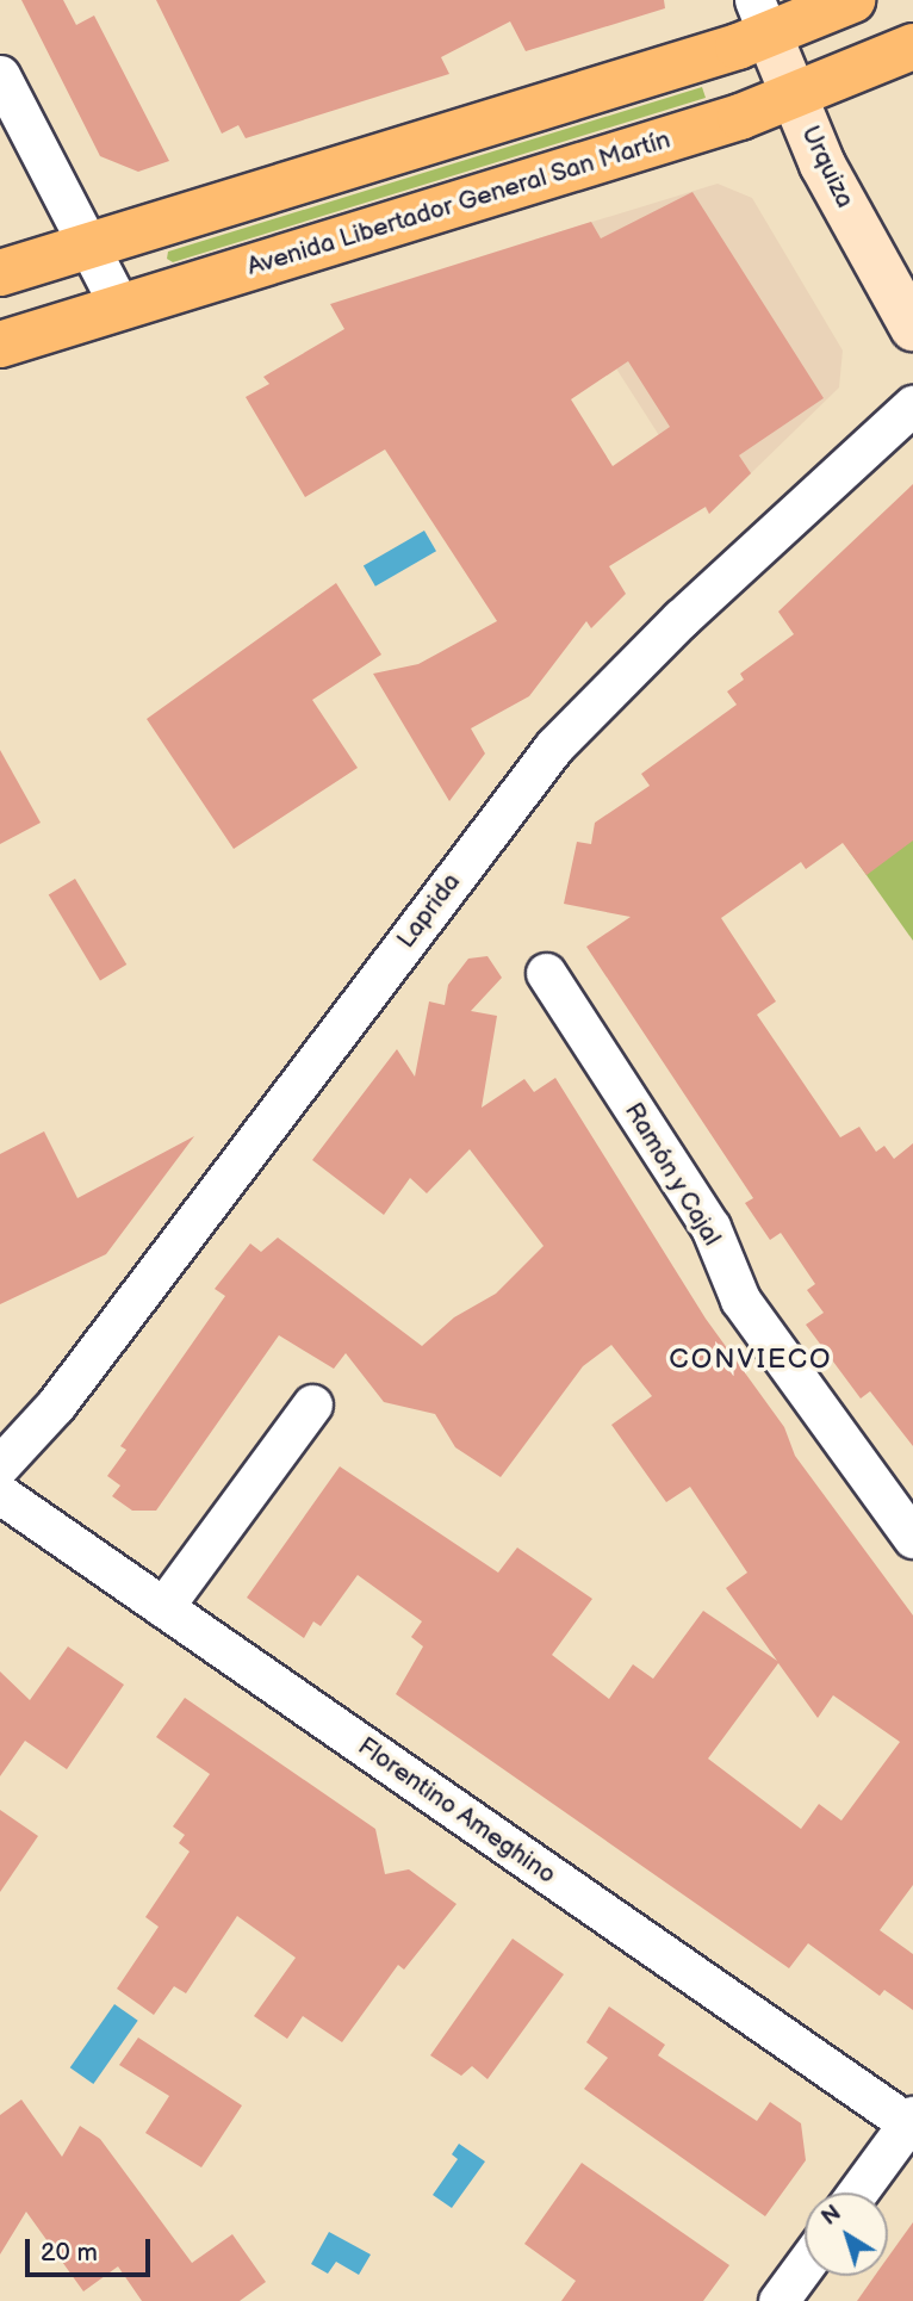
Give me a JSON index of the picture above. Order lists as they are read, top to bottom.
{
  "streets": {
    "main road": ["Avenida Libertador General San Martín"],
    "street": [
      "Urquiza",
      "Laprida",
      "Ramón y Cajal",
      "Florentino Ameghino"
    ]
  },
  "crossings": [
    ["Urquiza", "Avenida Libertador General San Martín"]
  ],
  "districts": ["CONVIECO"],
  "scale_bar": "20 m",
  "north": "top left"
}
